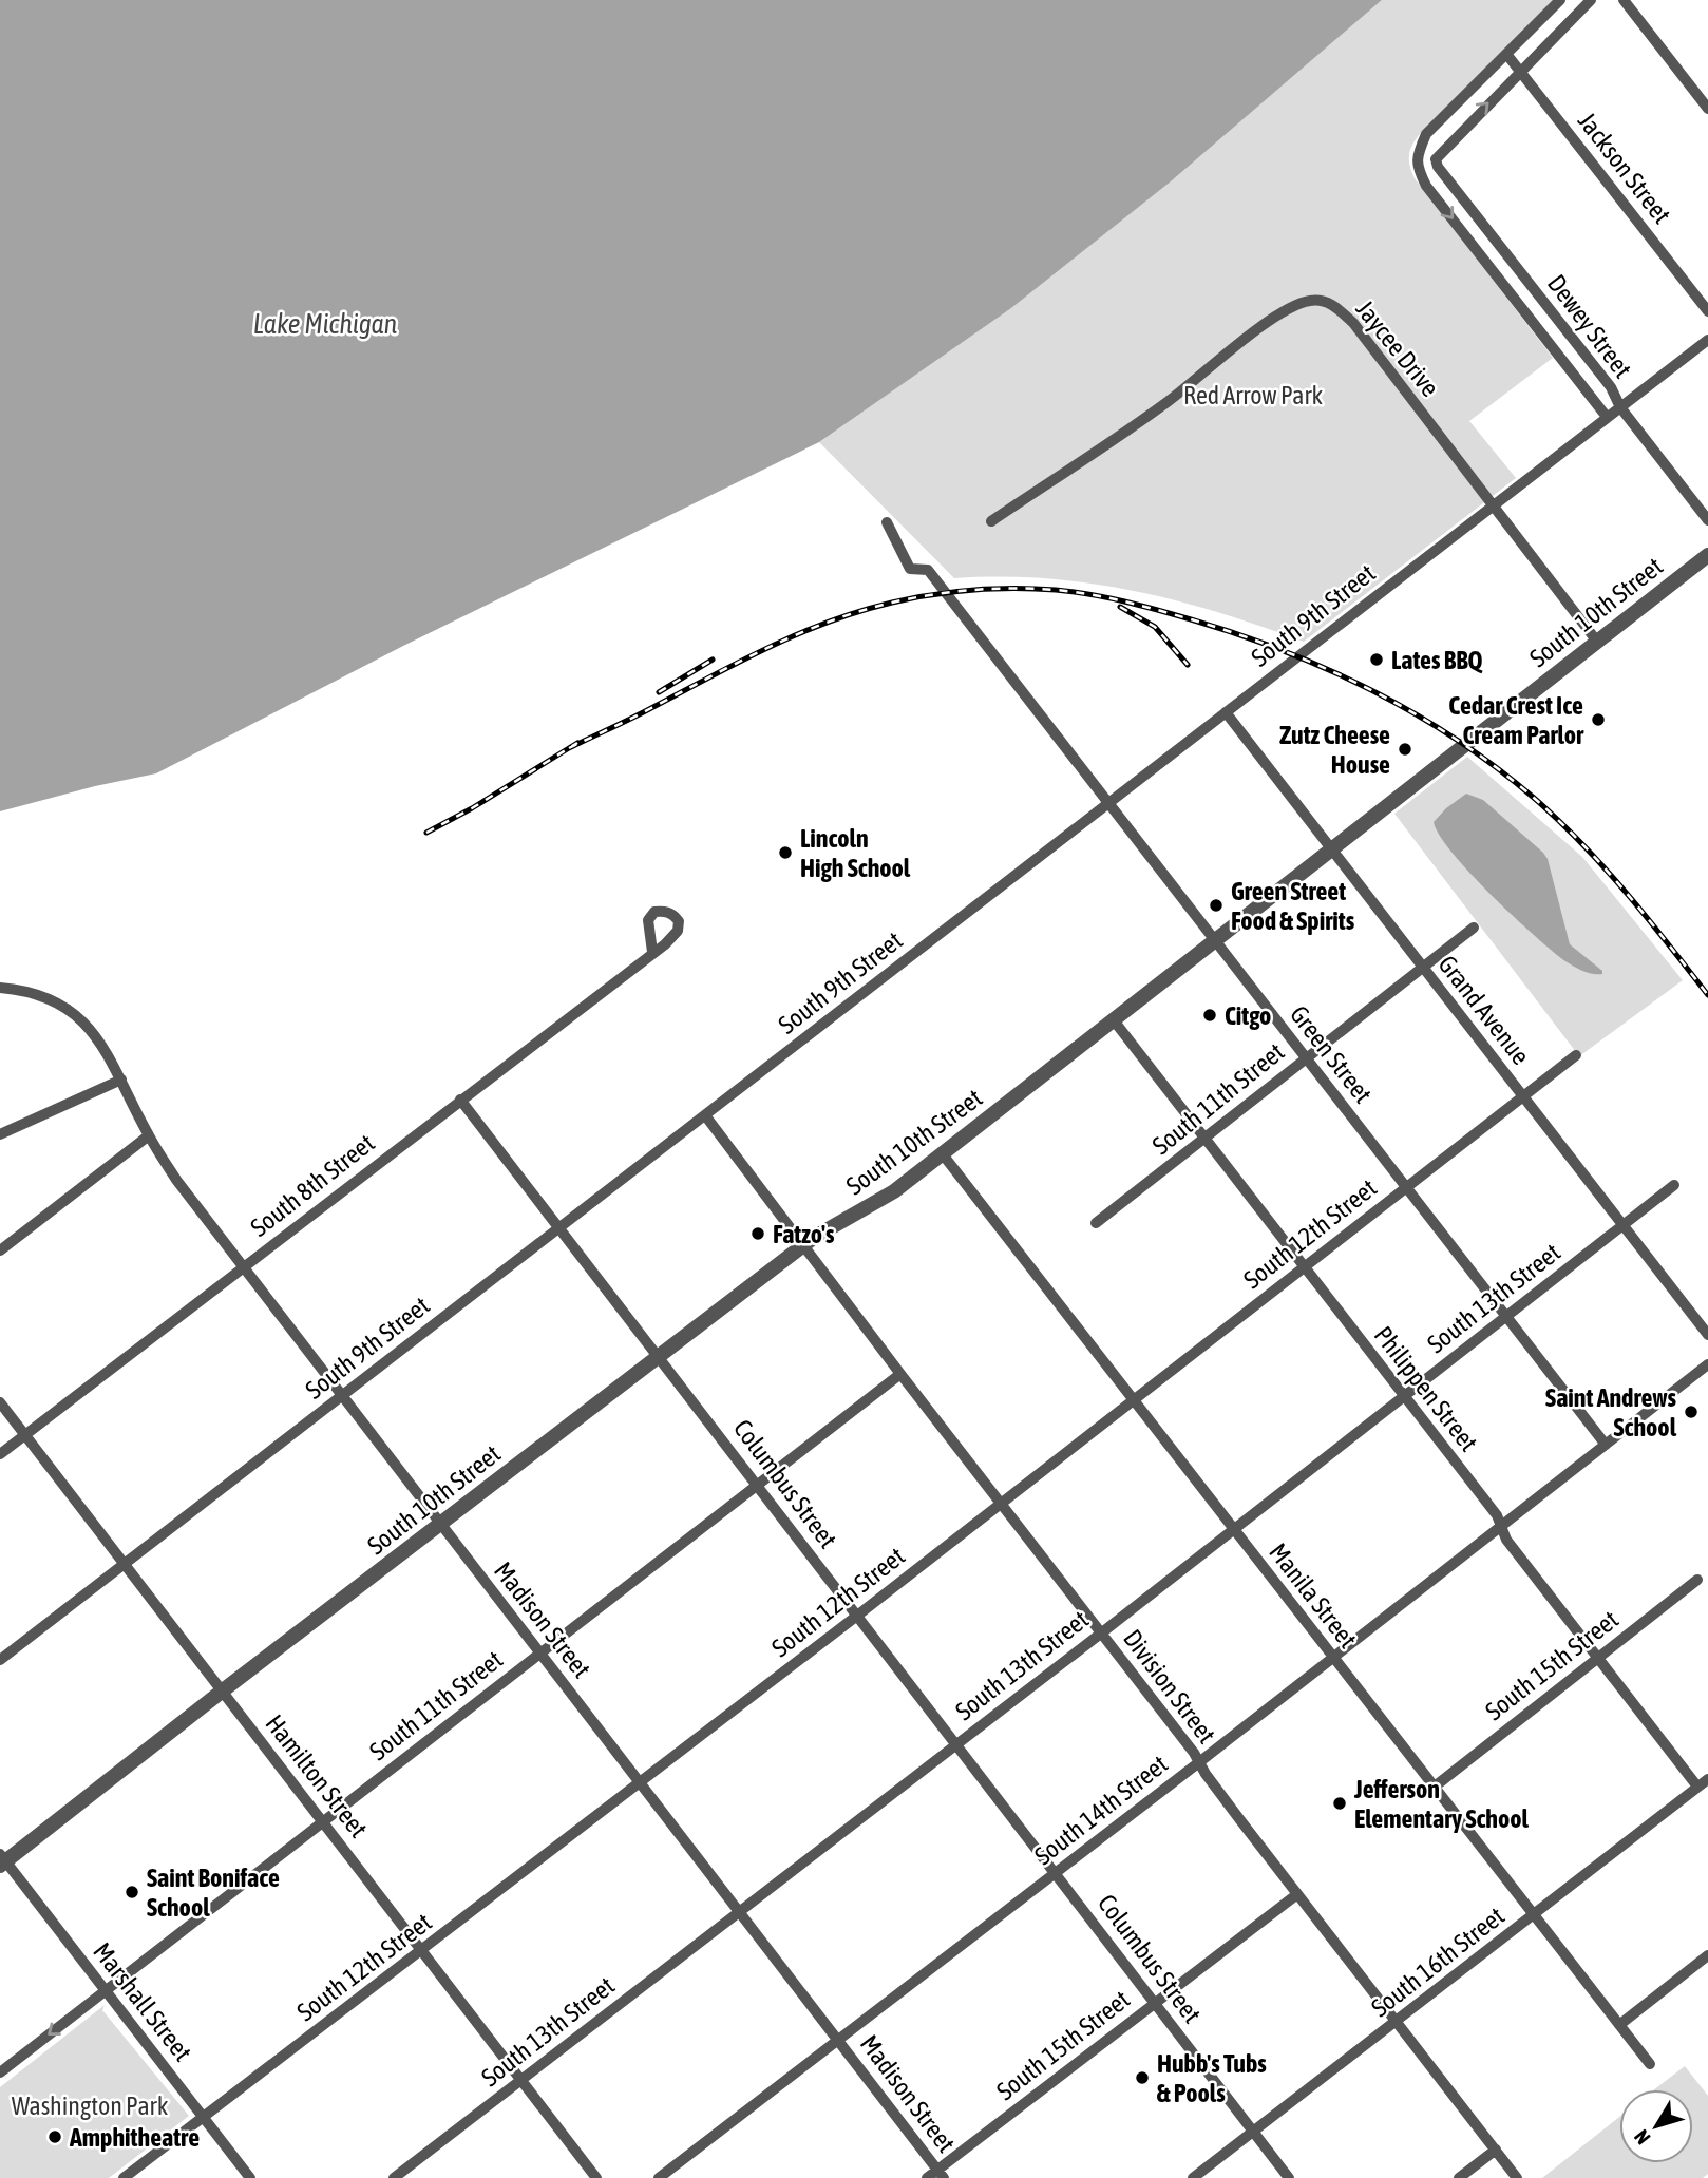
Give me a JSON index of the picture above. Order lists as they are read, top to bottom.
{
  "streets": {
    "street": [
      "Jackson Street",
      "Dewey Street",
      "Jaycee Drive",
      "South 10th Street",
      "South 9th Street",
      "Grand Avenue",
      "Green Street",
      "South 11th Street",
      "South 8th Street",
      "South 12th Street",
      "South 13th Street",
      "Philippen Street",
      "Columbus Street",
      "Manila Street",
      "Madison Street",
      "South 15th Street",
      "Division Street",
      "Hamilton Street",
      "South 14th Street",
      "South 16th Street",
      "Marshall Street"
    ]
  },
  "crossings": [
    ["Dewey Street", "South 9th Street"],
    ["Jaycee Drive", "South 10th Street"],
    ["Jaycee Drive", "South 9th Street"],
    ["South 10th Street", "Grand Avenue"],
    ["South 10th Street", "Green Street"],
    ["South 10th Street", "Philippen Street"],
    ["South 10th Street", "Columbus Street"],
    ["South 10th Street", "Manila Street"],
    ["South 10th Street", "Madison Street"],
    ["South 10th Street", "Division Street"],
    ["South 10th Street", "Hamilton Street"],
    ["South 10th Street", "Marshall Street"],
    ["South 9th Street", "Grand Avenue"],
    ["South 9th Street", "Green Street"],
    ["South 9th Street", "Columbus Street"],
    ["South 9th Street", "Madison Street"],
    ["South 9th Street", "Division Street"],
    ["South 9th Street", "Hamilton Street"],
    ["Grand Avenue", "South 11th Street"],
    ["Grand Avenue", "South 12th Street"],
    ["Grand Avenue", "South 13th Street"],
    ["Green Street", "South 11th Street"],
    ["Green Street", "South 12th Street"],
    ["Green Street", "South 13th Street"],
    ["Green Street", "South 14th Street"],
    ["South 11th Street", "Philippen Street"],
    ["South 11th Street", "Columbus Street"],
    ["South 11th Street", "Madison Street"],
    ["South 11th Street", "Division Street"],
    ["South 11th Street", "Hamilton Street"],
    ["South 11th Street", "Marshall Street"],
    ["South 8th Street", "Columbus Street"],
    ["South 8th Street", "Madison Street"],
    ["South 8th Street", "Hamilton Street"],
    ["South 12th Street", "Philippen Street"],
    ["South 12th Street", "Columbus Street"],
    ["South 12th Street", "Manila Street"],
    ["South 12th Street", "Madison Street"],
    ["South 12th Street", "Division Street"],
    ["South 12th Street", "Hamilton Street"],
    ["South 12th Street", "Marshall Street"],
    ["South 13th Street", "Philippen Street"],
    ["South 13th Street", "Columbus Street"],
    ["South 13th Street", "Manila Street"],
    ["South 13th Street", "Madison Street"],
    ["South 13th Street", "Division Street"],
    ["South 13th Street", "Hamilton Street"],
    ["Philippen Street", "South 15th Street"],
    ["Philippen Street", "South 14th Street"],
    ["Philippen Street", "South 16th Street"],
    ["Columbus Street", "South 15th Street"],
    ["Columbus Street", "South 14th Street"],
    ["Columbus Street", "South 16th Street"],
    ["Manila Street", "South 15th Street"],
    ["Manila Street", "South 14th Street"],
    ["Manila Street", "South 16th Street"],
    ["Madison Street", "South 15th Street"],
    ["Madison Street", "South 14th Street"],
    ["South 15th Street", "Division Street"],
    ["Division Street", "South 14th Street"],
    ["Division Street", "South 16th Street"]
  ],
  "water": ["Lake Michigan"],
  "parks": ["Red Arrow Park", "Washington Park"],
  "places": [
    "Lates BBQ",
    "Cedar Crest Ice Cream Parlor",
    "Zutz Cheese House",
    "Lincoln High School",
    "Green Street Food & Spirits",
    "Citgo",
    "Fatzo's",
    "Saint Andrews School",
    "Jefferson Elementary School",
    "Saint Boniface School",
    "Hubb's Tubs & Pools",
    "Amphitheatre"
  ],
  "north": "bottom left"
}
